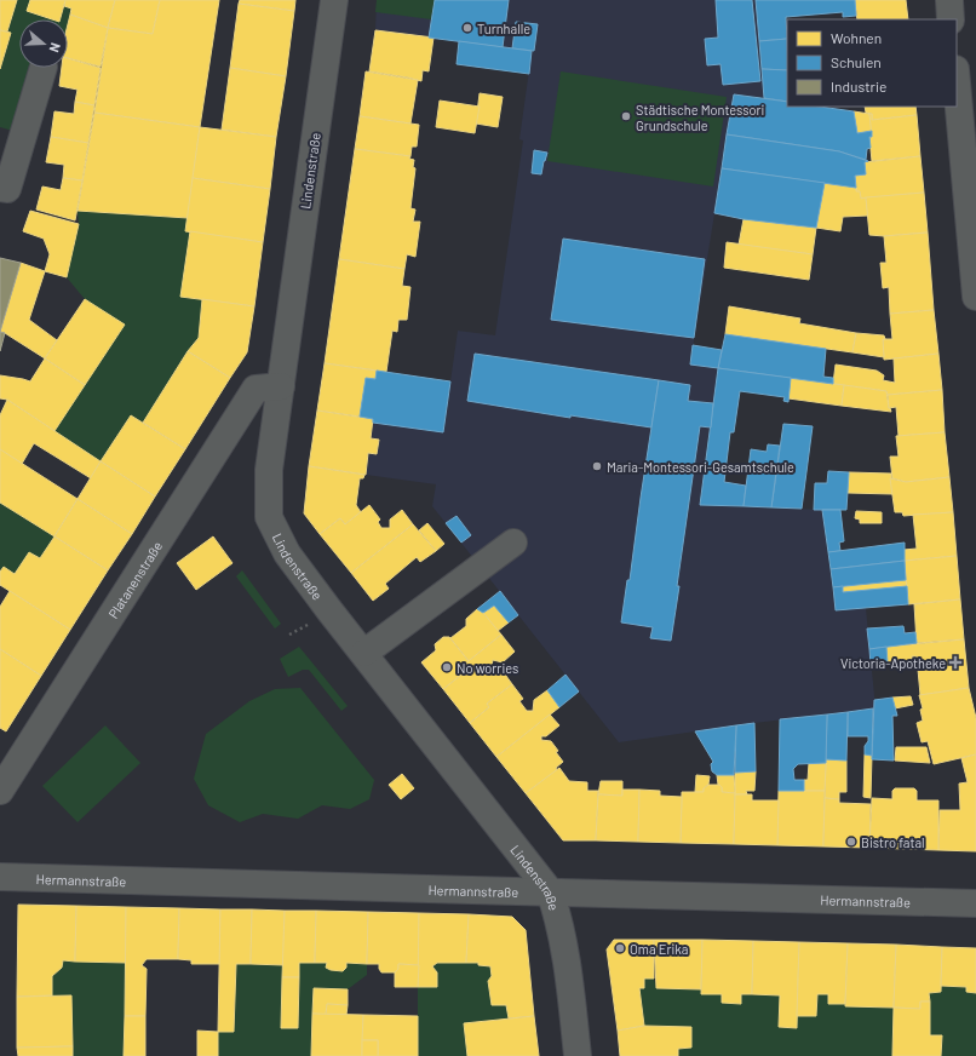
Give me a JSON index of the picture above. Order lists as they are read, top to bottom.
{
  "streets": {
    "street": ["Lindenstraße", "Platanenstraße", "Hermannstraße"]
  },
  "crossings": [
    ["Lindenstraße", "Platanenstraße"],
    ["Lindenstraße", "Hermannstraße"]
  ],
  "places": {
    "other": [
      "Turnhalle",
      "Städtische Montessori Grundschule",
      "Maria-Montessori-Gesamtschule",
      "No worries",
      "Bistro fatal",
      "Oma Erika"
    ],
    "health": ["Victoria-Apotheke"]
  },
  "legend": ["Wohnen", "Schulen", "Industrie"],
  "north": "right"
}
